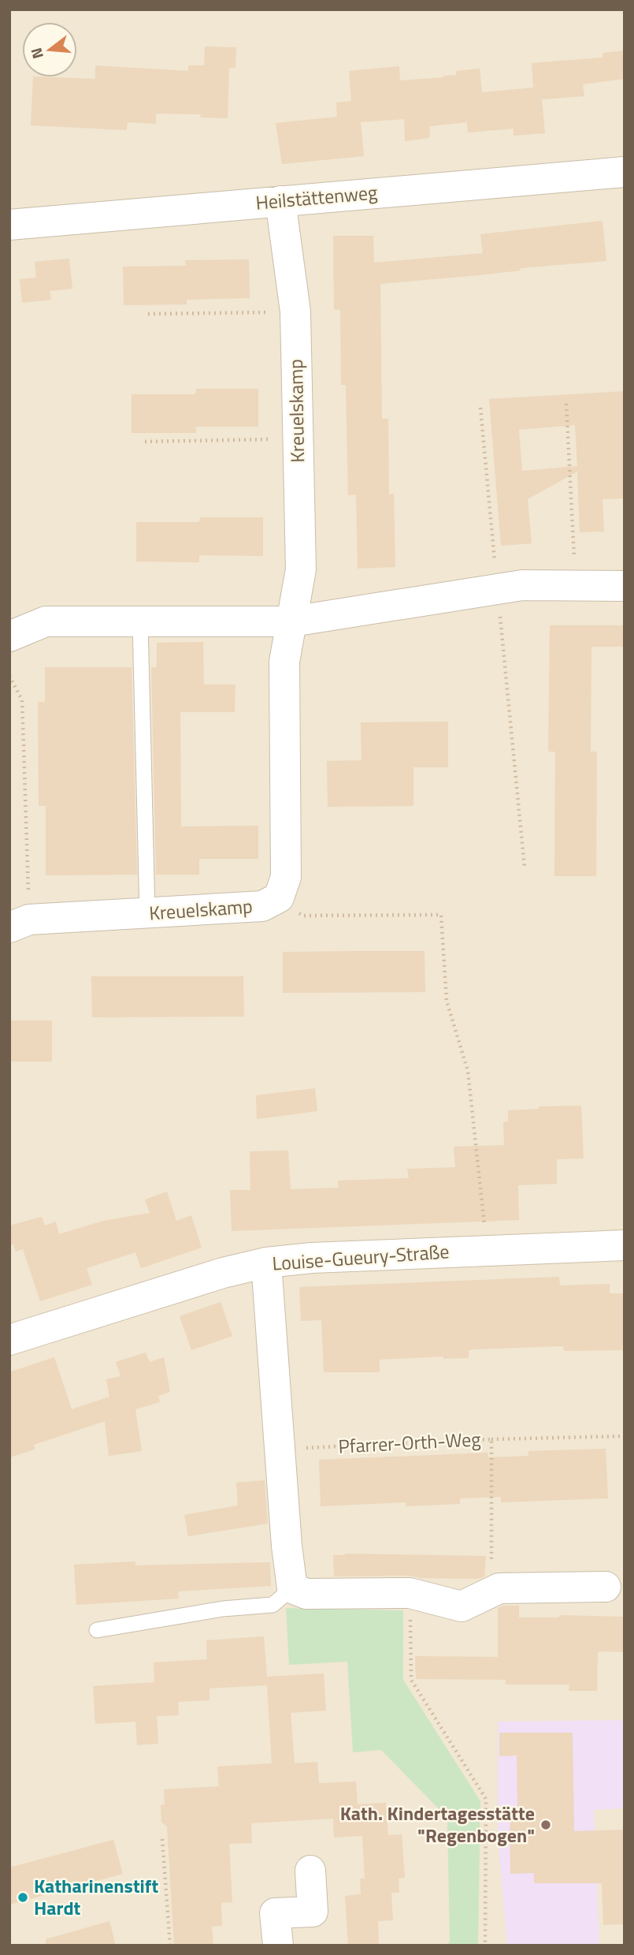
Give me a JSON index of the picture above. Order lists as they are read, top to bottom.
{
  "streets": {
    "street": ["Heilstättenweg", "Kreuelskamp", "Louise-Gueury-Straße"],
    "path": ["Pfarrer-Orth-Weg"]
  },
  "crossings": [
    ["Heilstättenweg", "Kreuelskamp"]
  ],
  "places": ["Kath. Kindertagesstätte \"Regenbogen\"", "Katharinenstift Hardt"],
  "north": "left"
}
